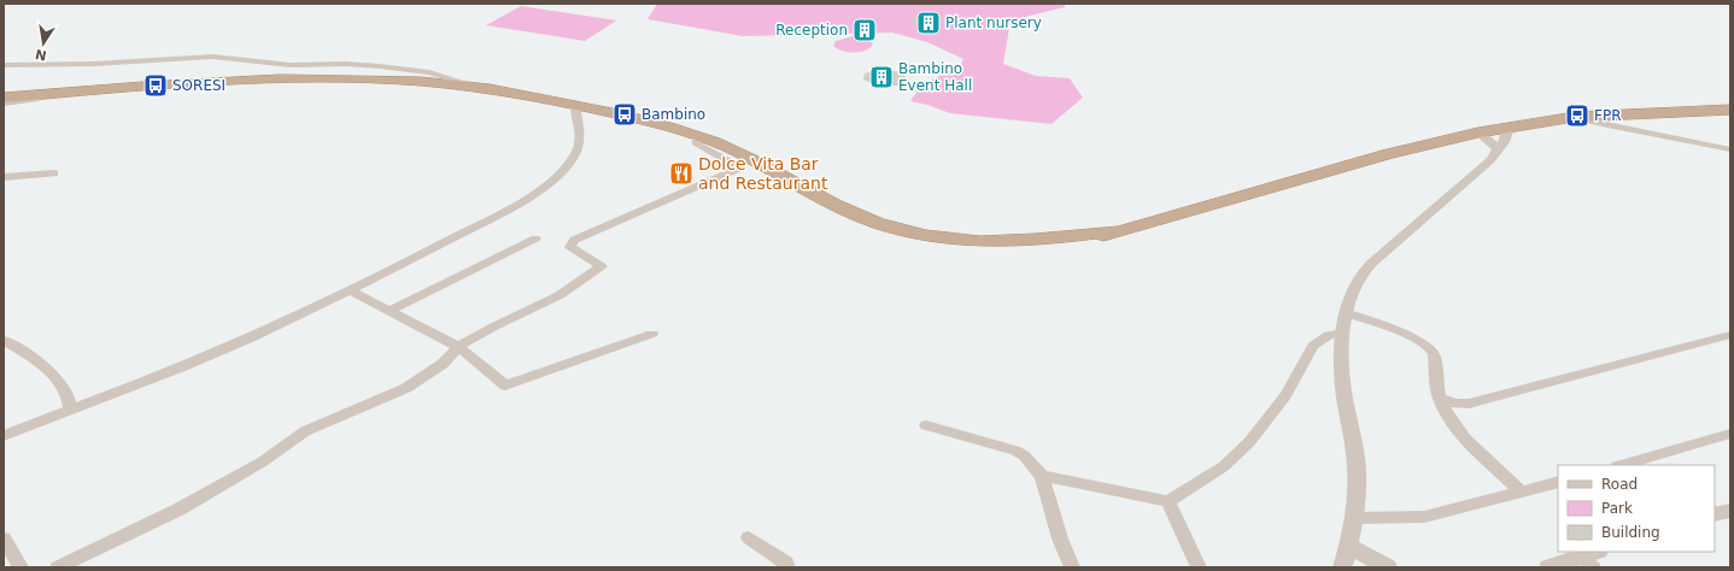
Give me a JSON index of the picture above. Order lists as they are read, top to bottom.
{
  "places": {
    "building": ["Plant nursery", "Reception", "Bambino Event Hall"],
    "bus stop": ["SORESI", "Bambino", "FPR"],
    "restaurant": ["Dolce Vita Bar and Restaurant"]
  },
  "legend": ["Road", "Park", "Building"],
  "north": "bottom"
}
